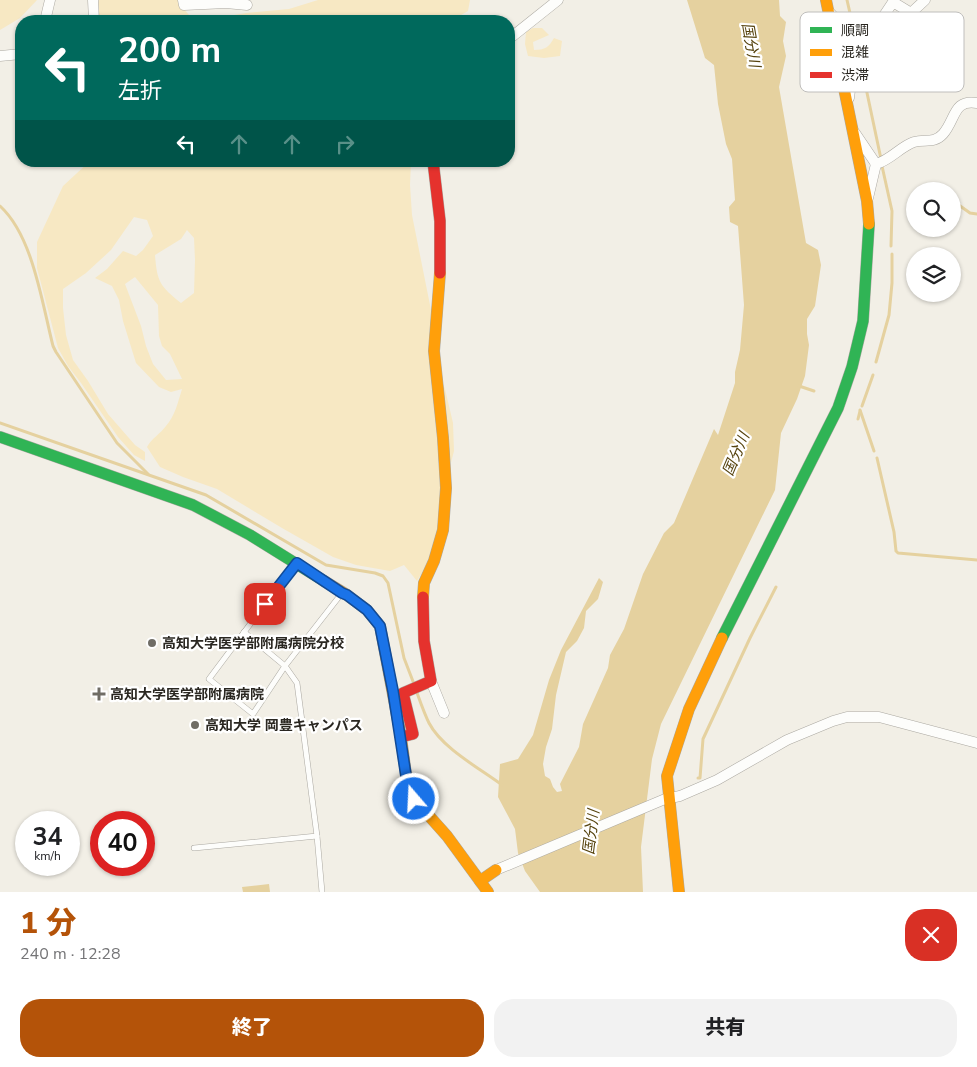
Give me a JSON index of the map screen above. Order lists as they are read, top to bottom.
{
  "water": ["国分川"],
  "places": {
    "other": ["高知大学医学部附属病院分校", "高知大学 岡豊キャンパス"],
    "health": ["高知大学医学部附属病院"]
  },
  "legend": ["順調", "混雑", "渋滞"],
  "page": {
    "turn": ["200 m", "左折"],
    "speed": "34 km/h",
    "limit": "40",
    "heading": ["1 分", "240 m · 12:28"],
    "buttons": ["終了", "共有"]
  }
}
